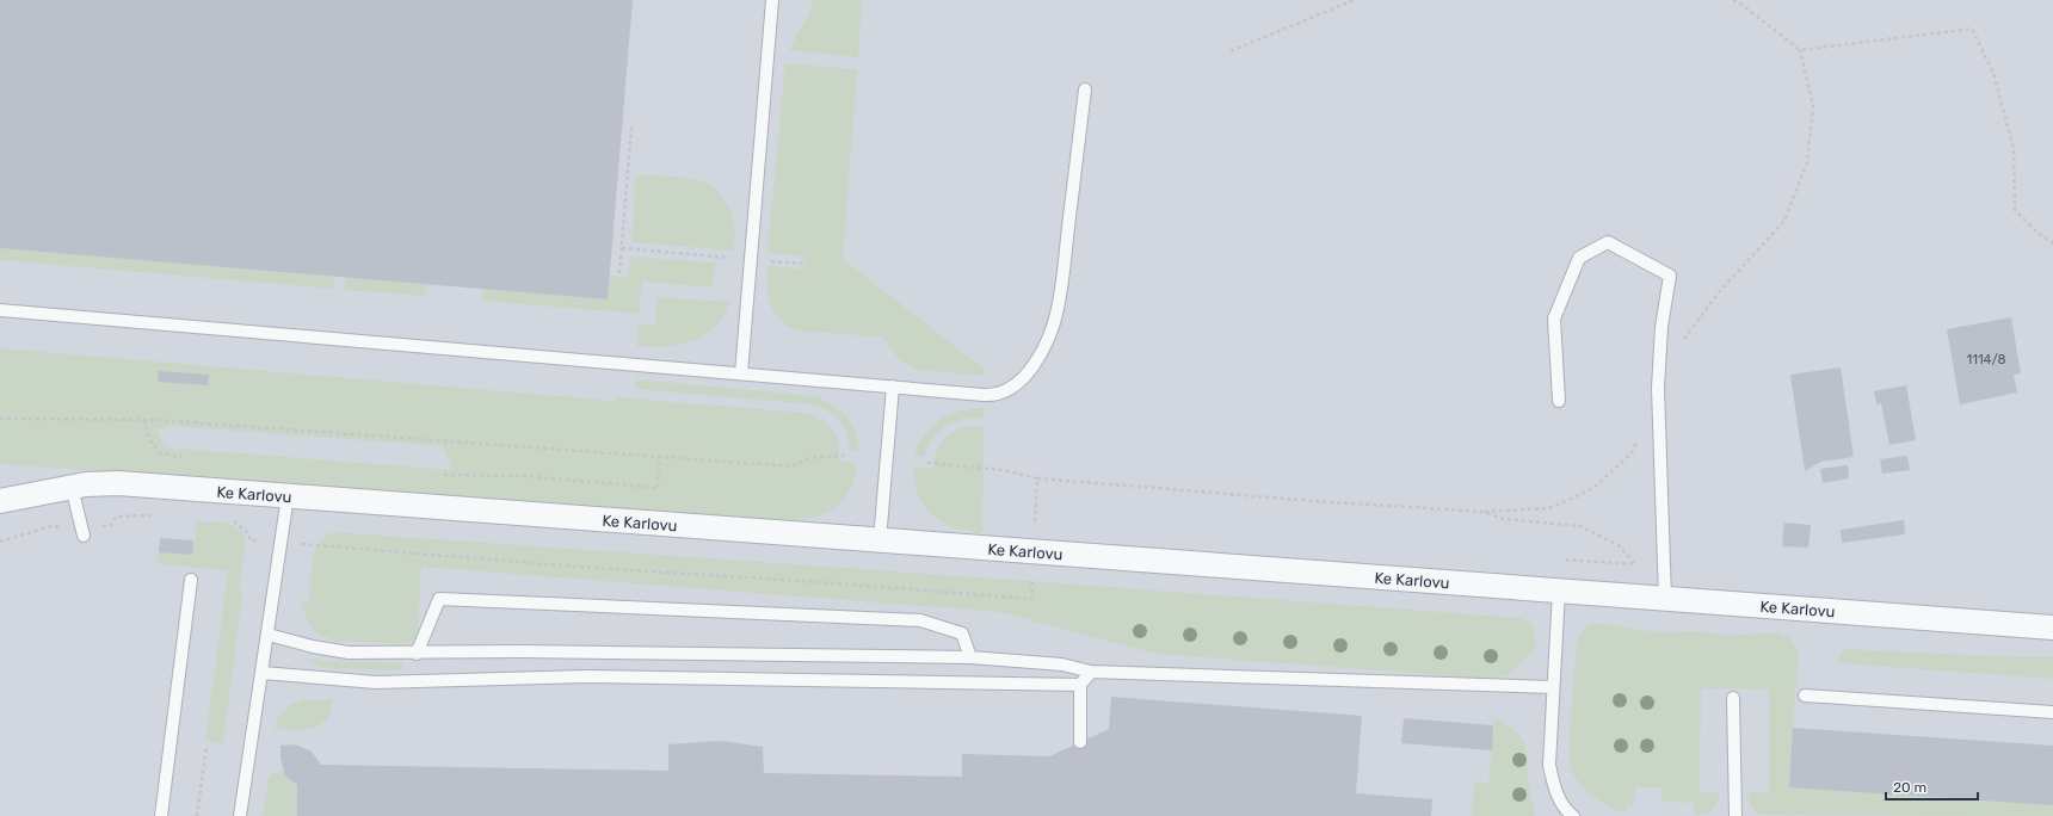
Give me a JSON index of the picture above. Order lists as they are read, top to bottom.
{
  "streets": {
    "street": ["Ke Karlovu"]
  },
  "house_numbers": ["1114/8"],
  "scale_bar": "20 m"
}
